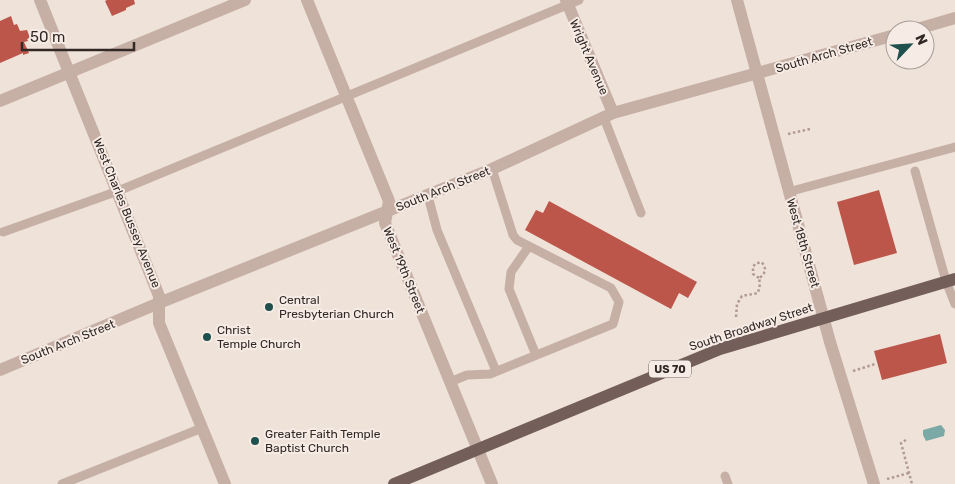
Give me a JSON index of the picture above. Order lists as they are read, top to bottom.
{
  "streets": {
    "main road": ["South Broadway Street", "US 70"],
    "street": [
      "South Arch Street",
      "Wright Avenue",
      "West Charles Bussey Avenue",
      "West 18th Street",
      "West 19th Street"
    ]
  },
  "crossings": [
    ["South Arch Street", "Wright Avenue"],
    ["South Arch Street", "West Charles Bussey Avenue"],
    ["South Arch Street", "West 18th Street"],
    ["South Arch Street", "West 19th Street"],
    ["West 18th Street", "South Broadway Street"],
    ["West 19th Street", "South Broadway Street"]
  ],
  "places": ["Central Presbyterian Church", "Christ Temple Church", "Greater Faith Temple Baptist Church"],
  "scale_bar": "50 m",
  "north": "top right"
}
